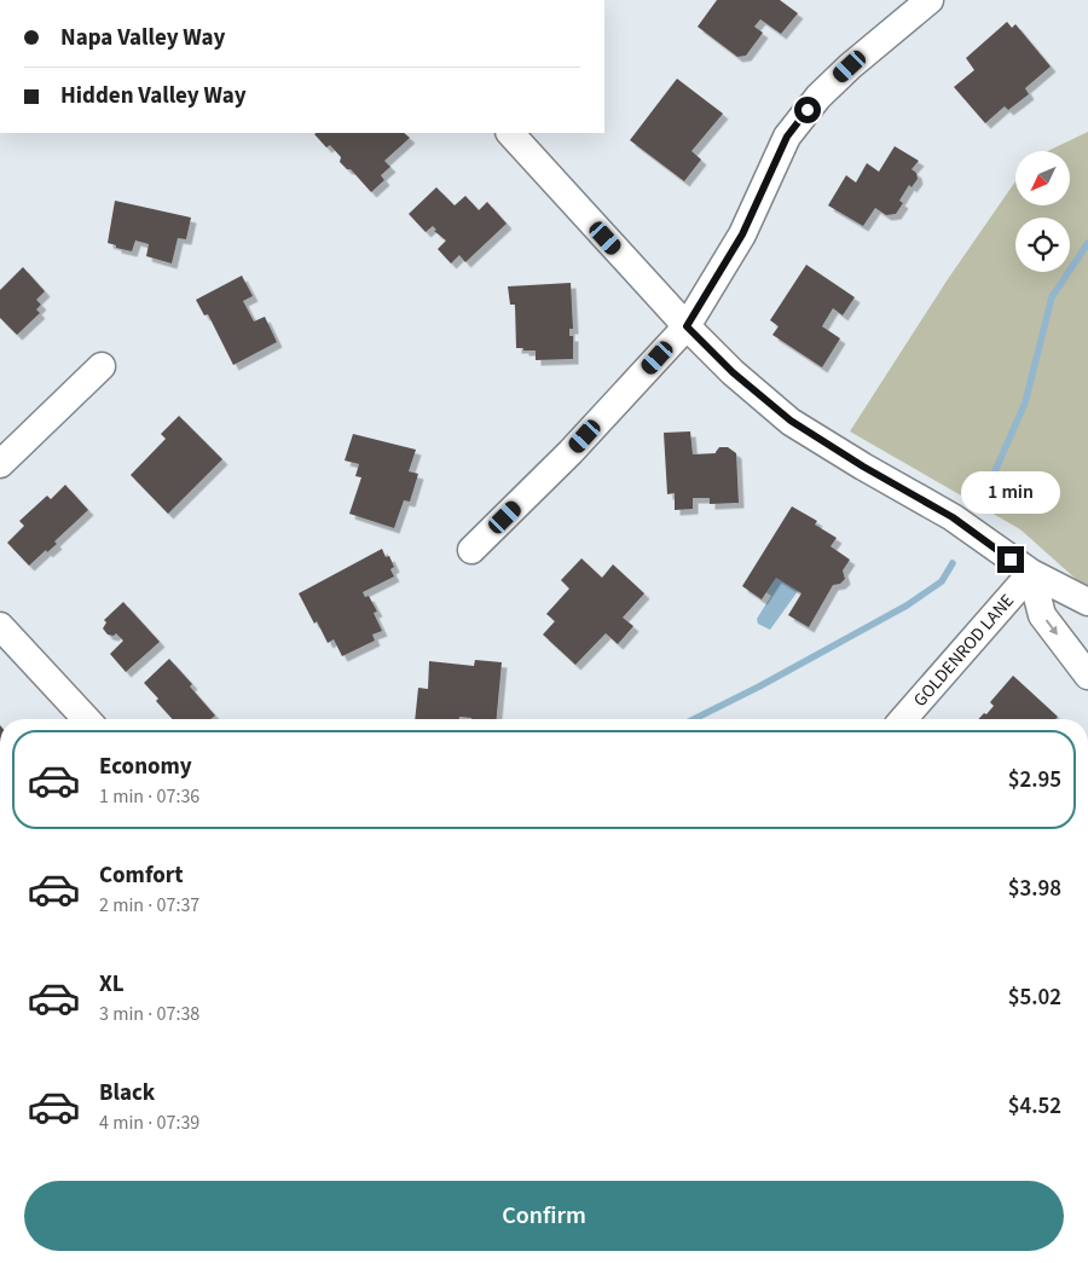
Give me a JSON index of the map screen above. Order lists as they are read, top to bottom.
{
  "streets": {
    "street": ["GOLDENROD LANE"]
  },
  "north": "bottom left",
  "page": {
    "banner": ["Napa Valley Way", "Hidden Valley Way"],
    "bubble": "1 min",
    "list": [
      {
        "name": "Economy",
        "note": "1 min · 07:36",
        "value": "$2.95"
      },
      {
        "name": "Comfort",
        "note": "2 min · 07:37",
        "value": "$3.98"
      },
      {
        "name": "XL",
        "note": "3 min · 07:38",
        "value": "$5.02"
      },
      {
        "name": "Black",
        "note": "4 min · 07:39",
        "value": "$4.52"
      }
    ],
    "buttons": "Confirm"
  }
}
